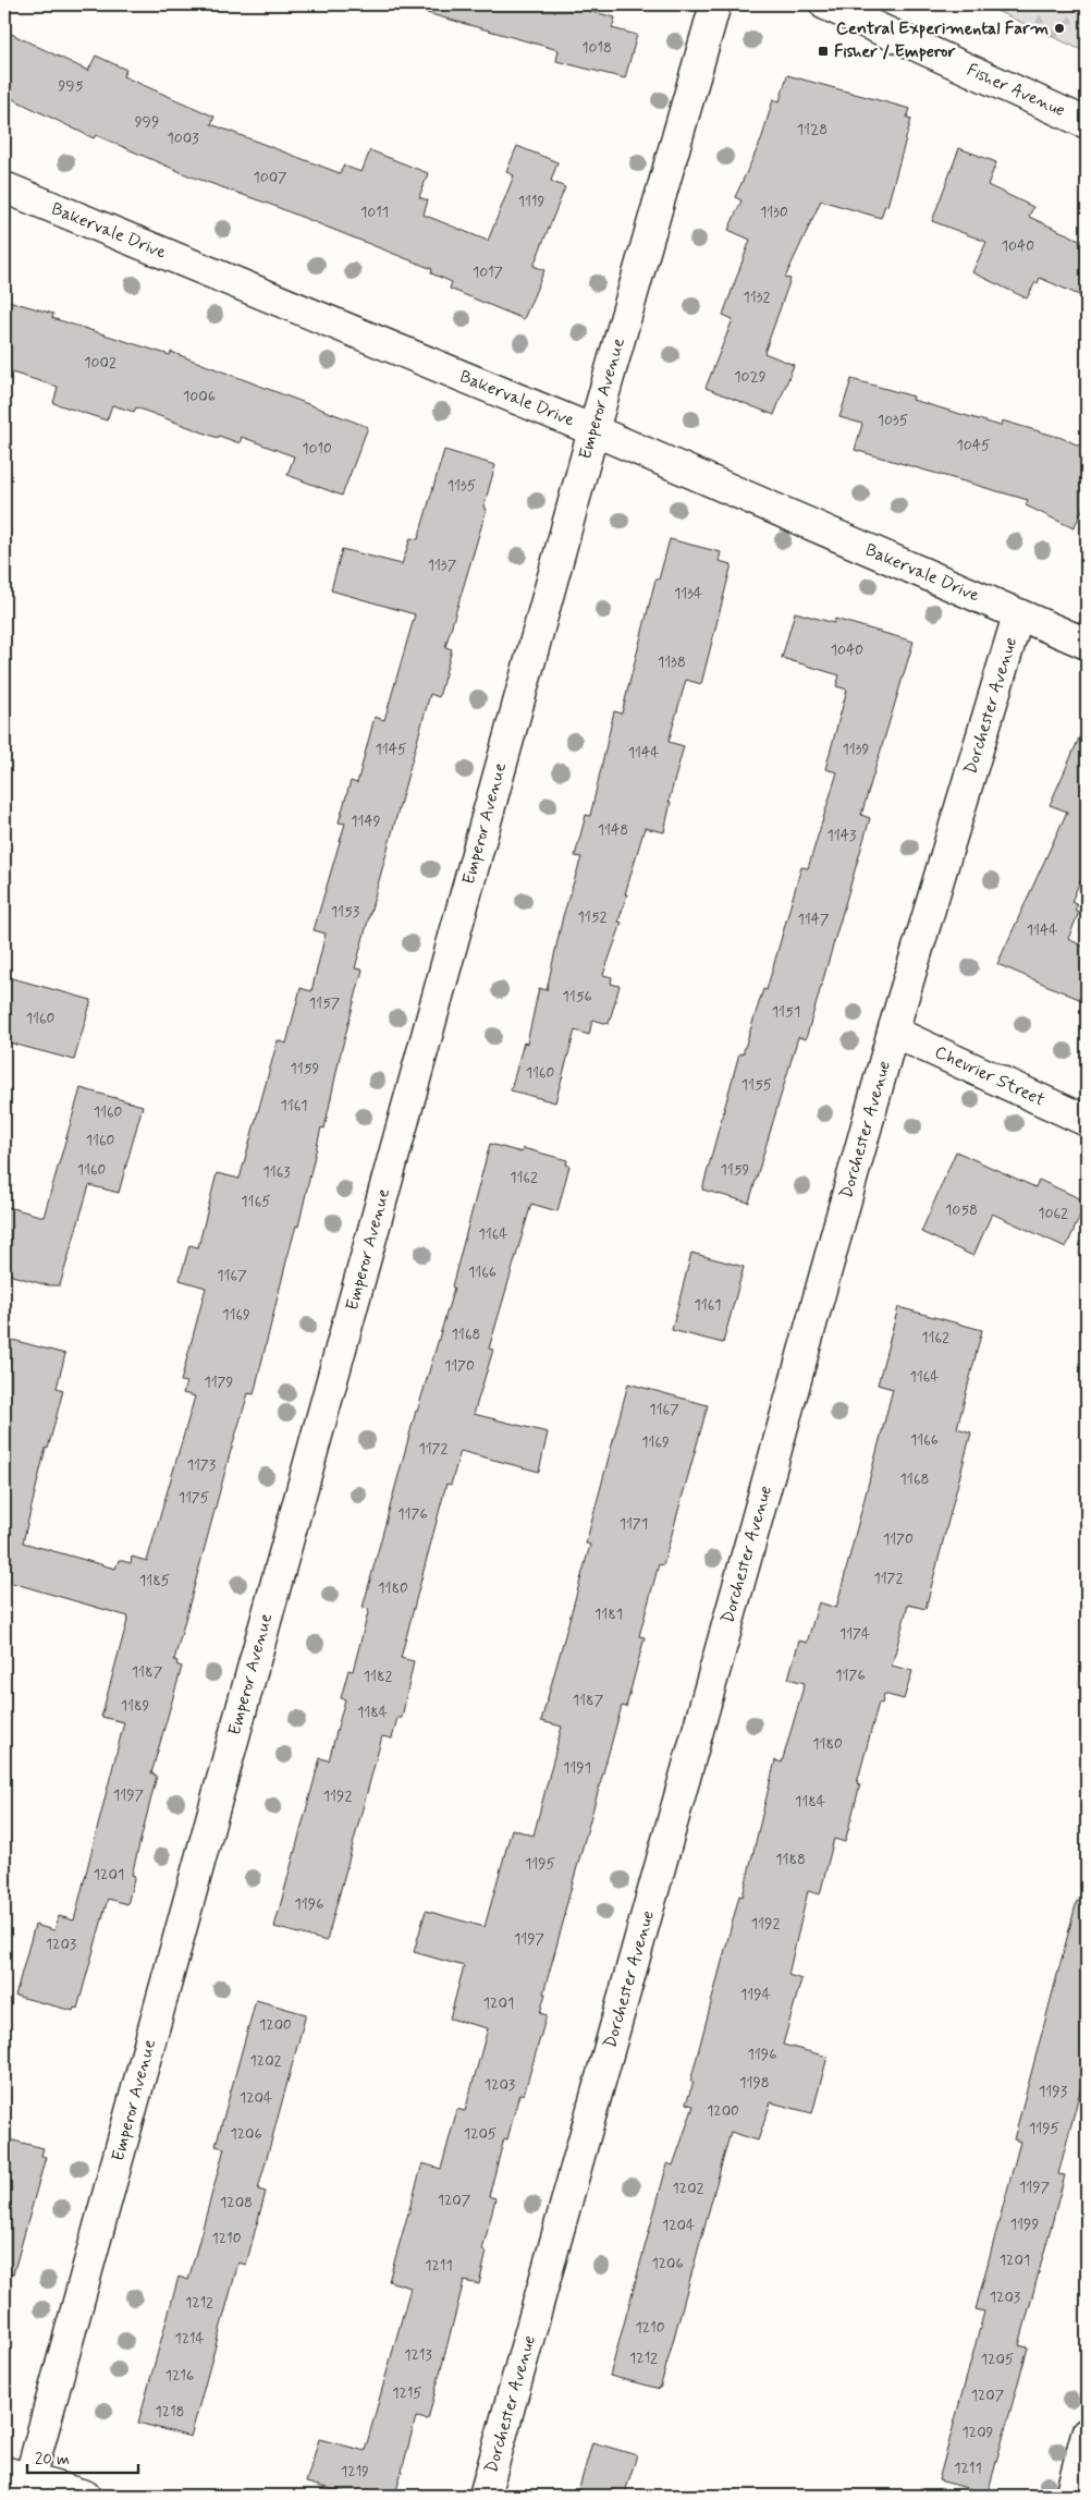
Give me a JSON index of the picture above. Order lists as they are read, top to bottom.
{
  "streets": {
    "street": [
      "Fisher Avenue",
      "Bakervale Drive",
      "Emperor Avenue",
      "Dorchester Avenue",
      "Chevrier Street"
    ]
  },
  "crossings": [
    ["Bakervale Drive", "Emperor Avenue"],
    ["Bakervale Drive", "Dorchester Avenue"],
    ["Dorchester Avenue", "Chevrier Street"]
  ],
  "places": {
    "other": ["Central Experimental Farm"],
    "transit": ["Fisher / Emperor"]
  },
  "house_numbers": [
    "1018",
    "995",
    "999",
    "1128",
    "1003",
    "1007",
    "1119",
    "1011",
    "1130",
    "1040",
    "1017",
    "1132",
    "1002",
    "1029",
    "1006",
    "1035",
    "1045",
    "1010",
    "1135",
    "1137",
    "1134",
    "1040",
    "1138",
    "1145",
    "1139",
    "1144",
    "1149",
    "1148",
    "1143",
    "1153",
    "1152",
    "1147",
    "1144",
    "1156",
    "1157",
    "1151",
    "1160",
    "1159",
    "1160",
    "1155",
    "1161",
    "1160",
    "1160",
    "1160",
    "1159",
    "1163",
    "1162",
    "1165",
    "1058",
    "1062",
    "1164",
    "1166",
    "1167",
    "1161",
    "1169",
    "1168",
    "1162",
    "1170",
    "1164",
    "1179",
    "1167",
    "1166",
    "1169",
    "1172",
    "1173",
    "1168",
    "1175",
    "1176",
    "1171",
    "1170",
    "1172",
    "1185",
    "1180",
    "1181",
    "1174",
    "1187",
    "1176",
    "1182",
    "1187",
    "1189",
    "1184",
    "1180",
    "1191",
    "1197",
    "1192",
    "1184",
    "1188",
    "1195",
    "1201",
    "1196",
    "1192",
    "1197",
    "1203",
    "1194",
    "1201",
    "1200",
    "1196",
    "1202",
    "1198",
    "1203",
    "1193",
    "1204",
    "1200",
    "1195",
    "1206",
    "1205",
    "1197",
    "1202",
    "1207",
    "1208",
    "1199",
    "1204",
    "1210",
    "1201",
    "1206",
    "1211",
    "1203",
    "1212",
    "1210",
    "1214",
    "1213",
    "1212",
    "1205",
    "1216",
    "1215",
    "1207",
    "1218",
    "1209",
    "1211",
    "1219"
  ],
  "scale_bar": "20 m"
}
